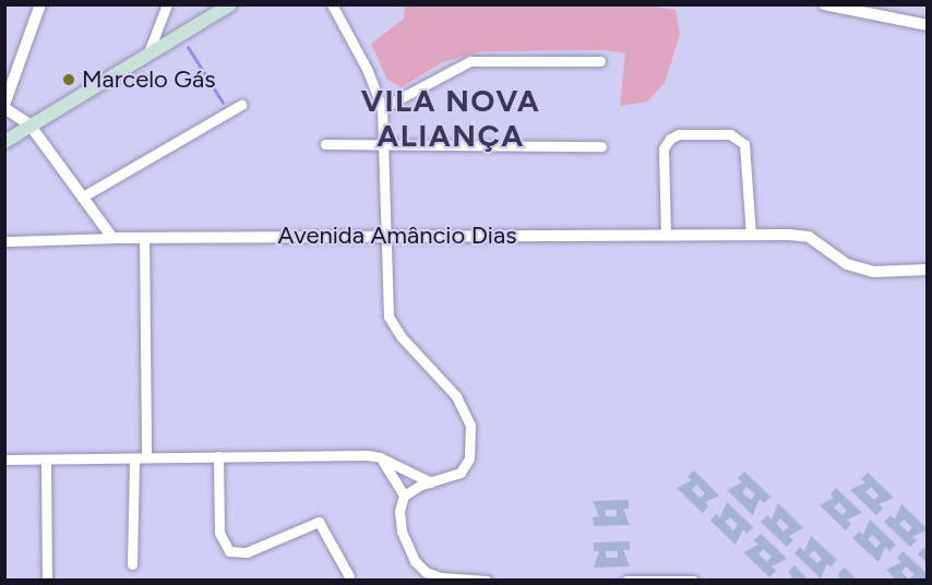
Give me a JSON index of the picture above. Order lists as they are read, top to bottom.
{
  "streets": {
    "street": ["Avenida Amâncio Dias"]
  },
  "districts": ["VILA NOVA ALIANÇA"],
  "places": ["Marcelo Gás"]
}
